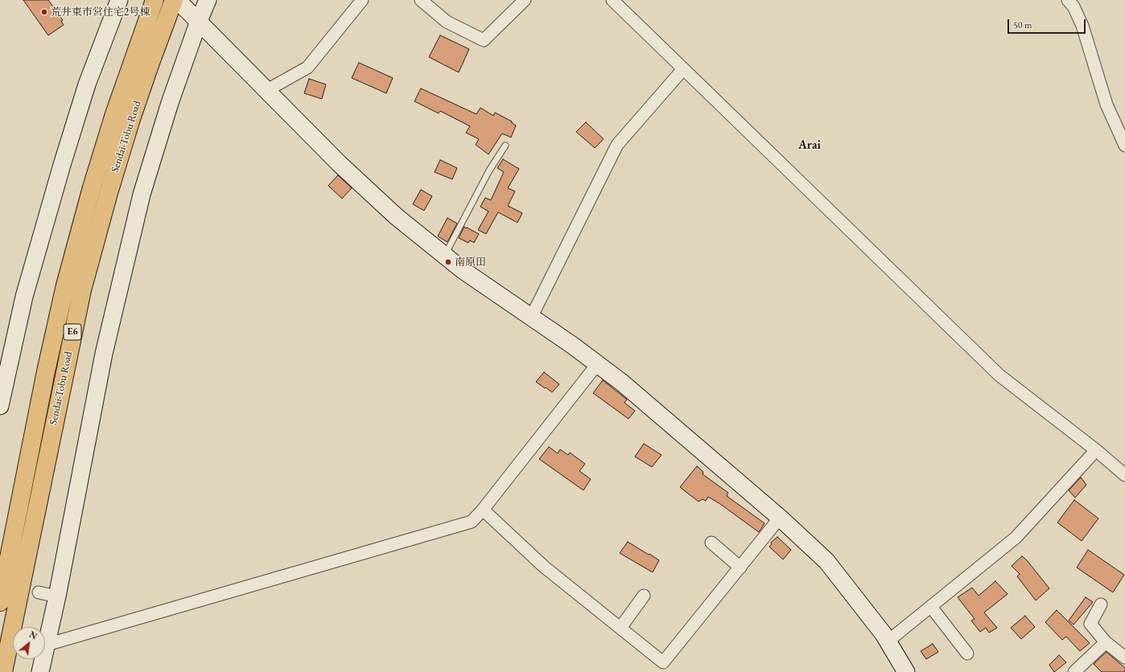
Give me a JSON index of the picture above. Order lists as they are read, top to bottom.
{
  "streets": {
    "highway": ["Sendai-Tobu Road", "E6"]
  },
  "districts": ["Arai"],
  "places": ["荒井東市営住宅2号棟", "南原田"],
  "scale_bar": "50 m",
  "north": "top right"
}
